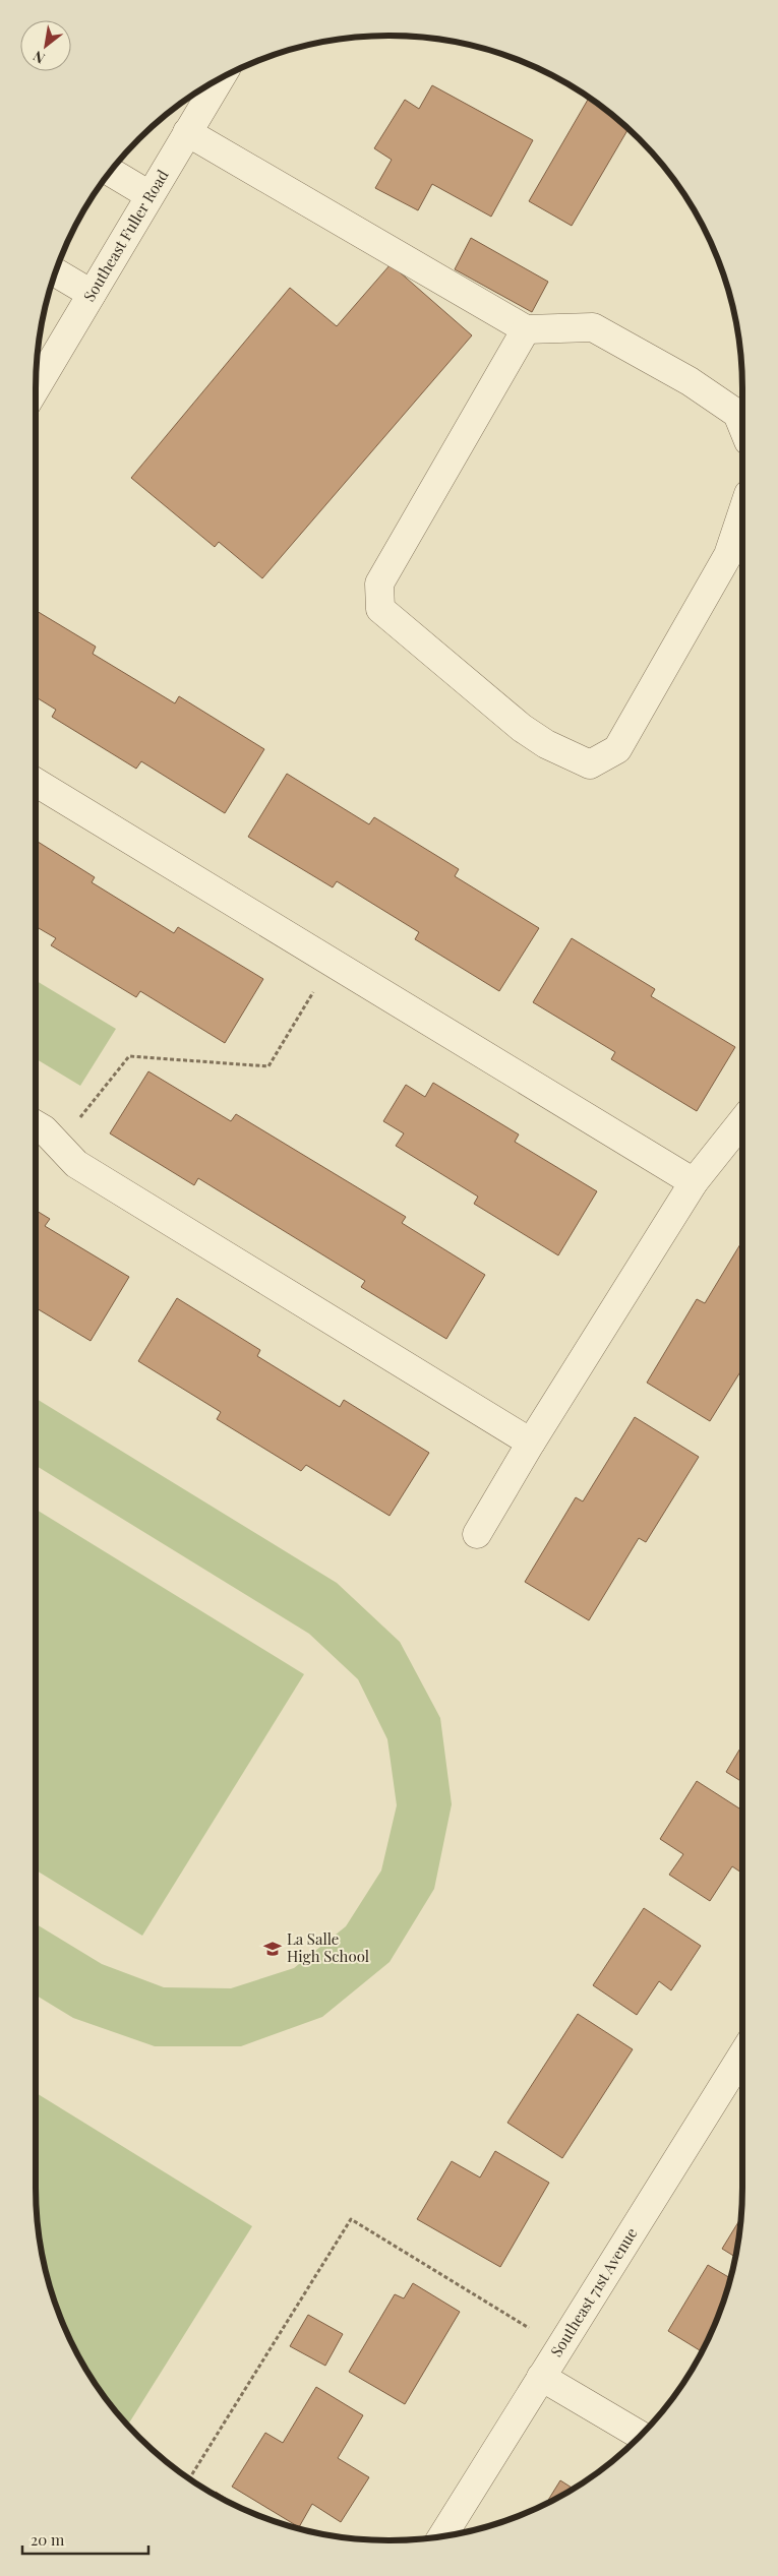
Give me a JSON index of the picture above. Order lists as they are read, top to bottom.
{
  "streets": {
    "street": ["Southeast Fuller Road", "Southeast 71st Avenue"]
  },
  "places": {
    "school or university": ["La Salle High School"]
  },
  "scale_bar": "20 m",
  "north": "bottom left"
}
